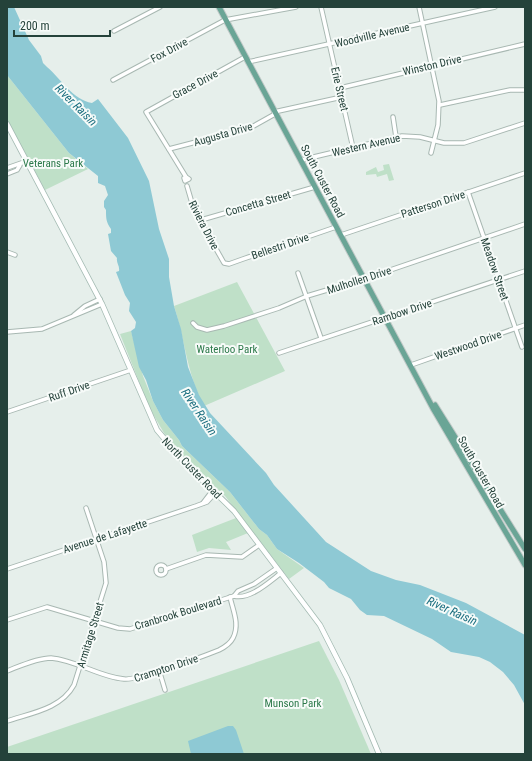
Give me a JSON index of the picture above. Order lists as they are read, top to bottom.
{
  "streets": {
    "main road": ["South Custer Road"],
    "street": [
      "Woodville Avenue",
      "Fox Drive",
      "Winston Drive",
      "Grace Drive",
      "Erie Street",
      "Augusta Drive",
      "Western Avenue",
      "Concetta Street",
      "Patterson Drive",
      "Riviera Drive",
      "Bellestri Drive",
      "Meadow Street",
      "Mulhollen Drive",
      "Rambow Drive",
      "Westwood Drive",
      "Ruff Drive",
      "North Custer Road",
      "Avenue de Lafayette",
      "Cranbrook Boulevard",
      "Armitage Street",
      "Crampton Drive"
    ]
  },
  "crossings": [
    ["Woodville Avenue", "Grace Drive"],
    ["Woodville Avenue", "Erie Street"],
    ["Woodville Avenue", "South Custer Road"],
    ["Fox Drive", "South Custer Road"],
    ["Winston Drive", "Erie Street"],
    ["Grace Drive", "Augusta Drive"],
    ["Grace Drive", "South Custer Road"],
    ["Erie Street", "Western Avenue"],
    ["Augusta Drive", "South Custer Road"],
    ["Western Avenue", "South Custer Road"],
    ["South Custer Road", "Concetta Street"],
    ["South Custer Road", "Patterson Drive"],
    ["South Custer Road", "Bellestri Drive"],
    ["South Custer Road", "Mulhollen Drive"],
    ["South Custer Road", "Rambow Drive"],
    ["South Custer Road", "Westwood Drive"],
    ["Concetta Street", "Riviera Drive"],
    ["Patterson Drive", "Meadow Street"],
    ["Riviera Drive", "Bellestri Drive"],
    ["Meadow Street", "Mulhollen Drive"],
    ["Meadow Street", "Rambow Drive"],
    ["Meadow Street", "Westwood Drive"],
    ["Ruff Drive", "North Custer Road"],
    ["North Custer Road", "Avenue de Lafayette"],
    ["North Custer Road", "Cranbrook Boulevard"],
    ["Avenue de Lafayette", "Armitage Street"],
    ["Cranbrook Boulevard", "Armitage Street"],
    ["Cranbrook Boulevard", "Crampton Drive"],
    ["Armitage Street", "Crampton Drive"]
  ],
  "water": ["River Raisin"],
  "parks": ["Veterans Park", "Waterloo Park", "Munson Park"],
  "scale_bar": "200 m"
}
